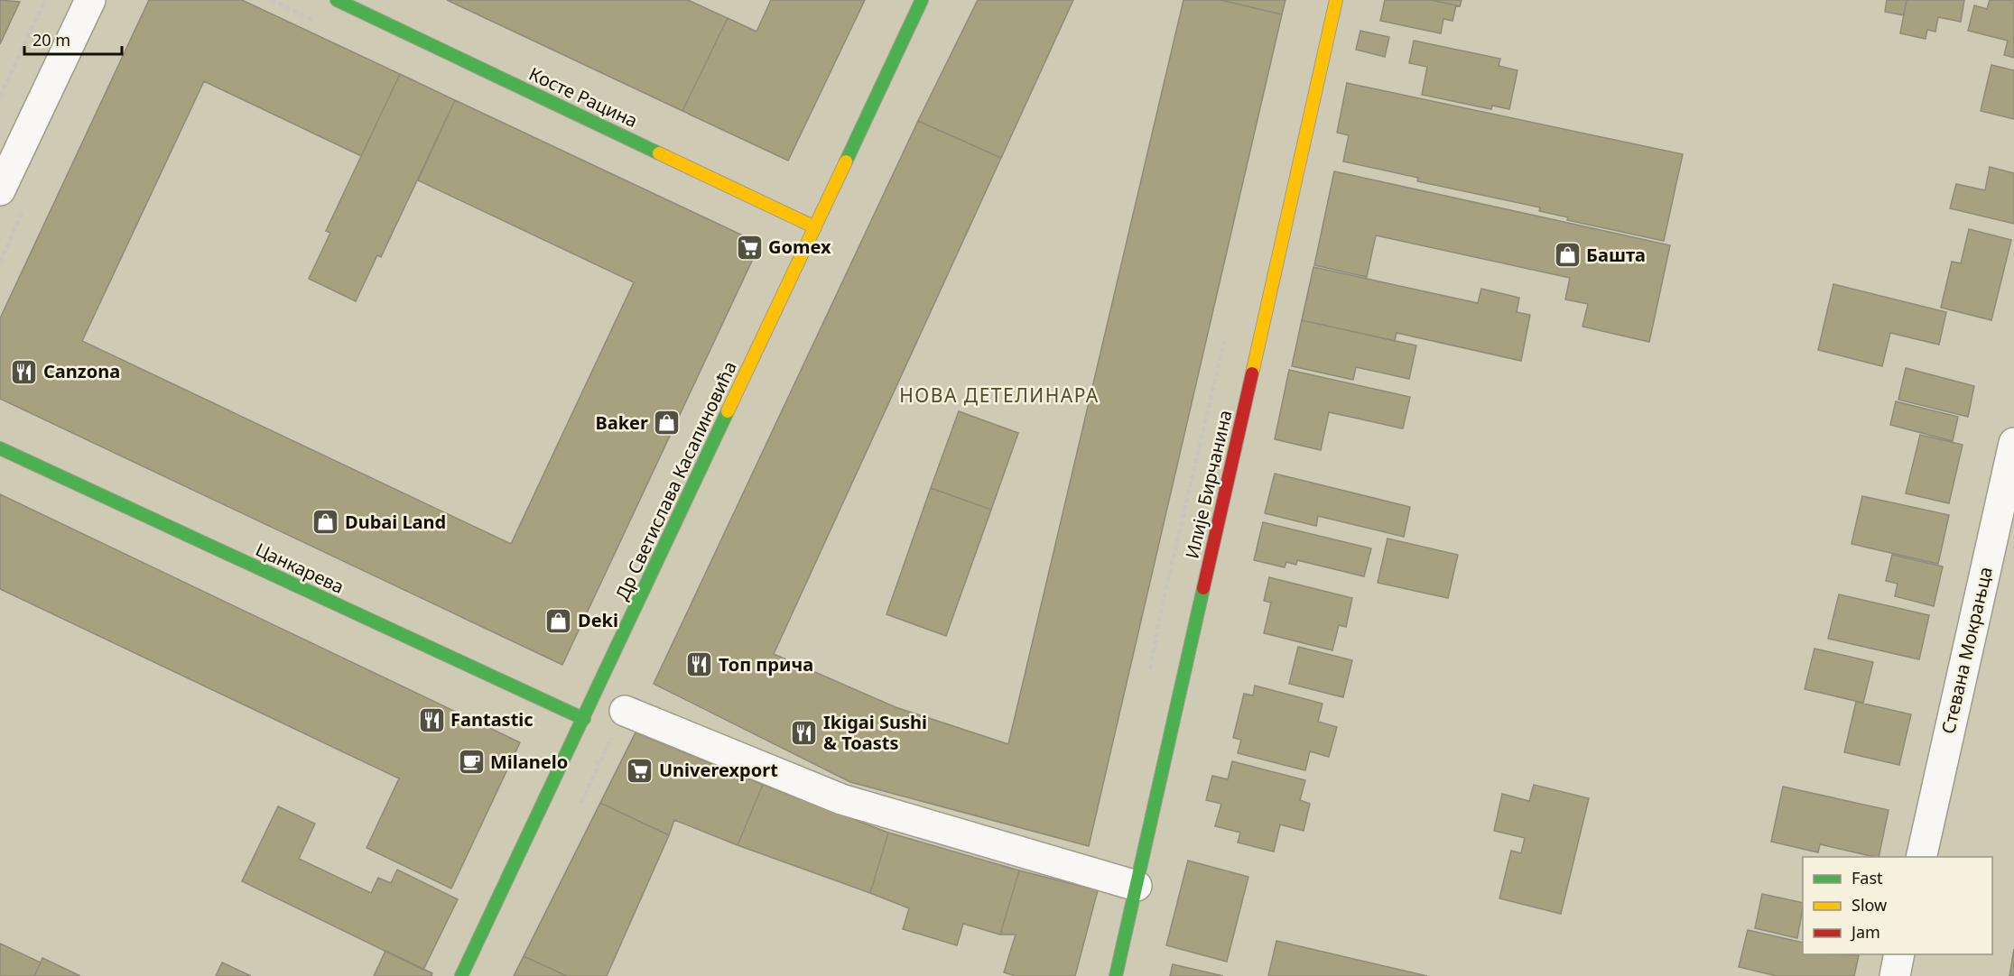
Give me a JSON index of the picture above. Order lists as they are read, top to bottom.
{
  "streets": {
    "street": [
      "Косте Рацина",
      "Др Светислава Касапиновића",
      "Илије Бирчанина",
      "Цанкарева",
      "Стевана Мокрањца"
    ]
  },
  "crossings": [
    ["Косте Рацина", "Др Светислава Касапиновића"],
    ["Др Светислава Касапиновића", "Цанкарева"]
  ],
  "districts": ["НОВА ДЕТЕЛИНАРА"],
  "places": {
    "supermarket": ["Gomex", "Univerexport"],
    "shop": [
      "Башта",
      "Baker",
      "Dubai Land",
      "Deki"
    ],
    "restaurant": [
      "Canzona",
      "Топ прича",
      "Fantastic",
      "Ikigai Sushi & Toasts"
    ],
    "cafe": ["Milanelo"]
  },
  "legend": ["Fast", "Slow", "Jam"],
  "scale_bar": "20 m"
}
